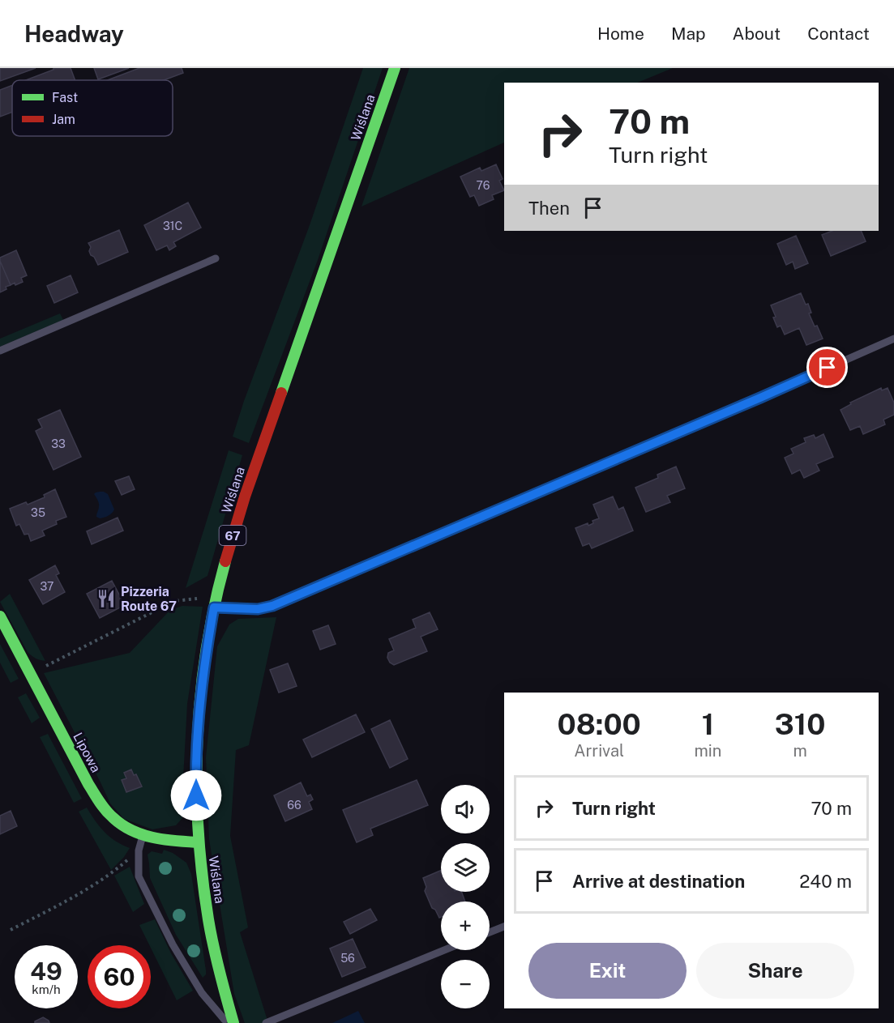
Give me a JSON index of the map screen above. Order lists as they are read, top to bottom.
{
  "streets": {
    "main road": ["Wiślana", "67", "Lipowa"]
  },
  "crossings": [
    ["Wiślana", "Lipowa"]
  ],
  "places": {
    "restaurant": ["Pizzeria Route 67"]
  },
  "house_numbers": [
    "76",
    "31C",
    "33",
    "35",
    "37",
    "66",
    "56"
  ],
  "legend": ["Fast", "Jam"],
  "page": {
    "header": "Headway",
    "nav": [
      "Home",
      "Map",
      "About",
      "Contact"
    ],
    "turn": ["70 m", "Turn right"],
    "then": "Then",
    "eta": [
      "08:00",
      "Arrival",
      "1",
      "min",
      "310",
      "m"
    ],
    "list": [
      {
        "name": "Turn right",
        "value": "70 m"
      },
      {
        "name": "Arrive at destination",
        "value": "240 m"
      }
    ],
    "map_buttons": ["+", "−"],
    "buttons": ["Exit", "Share"],
    "speed": "49 km/h",
    "limit": "60"
  }
}
